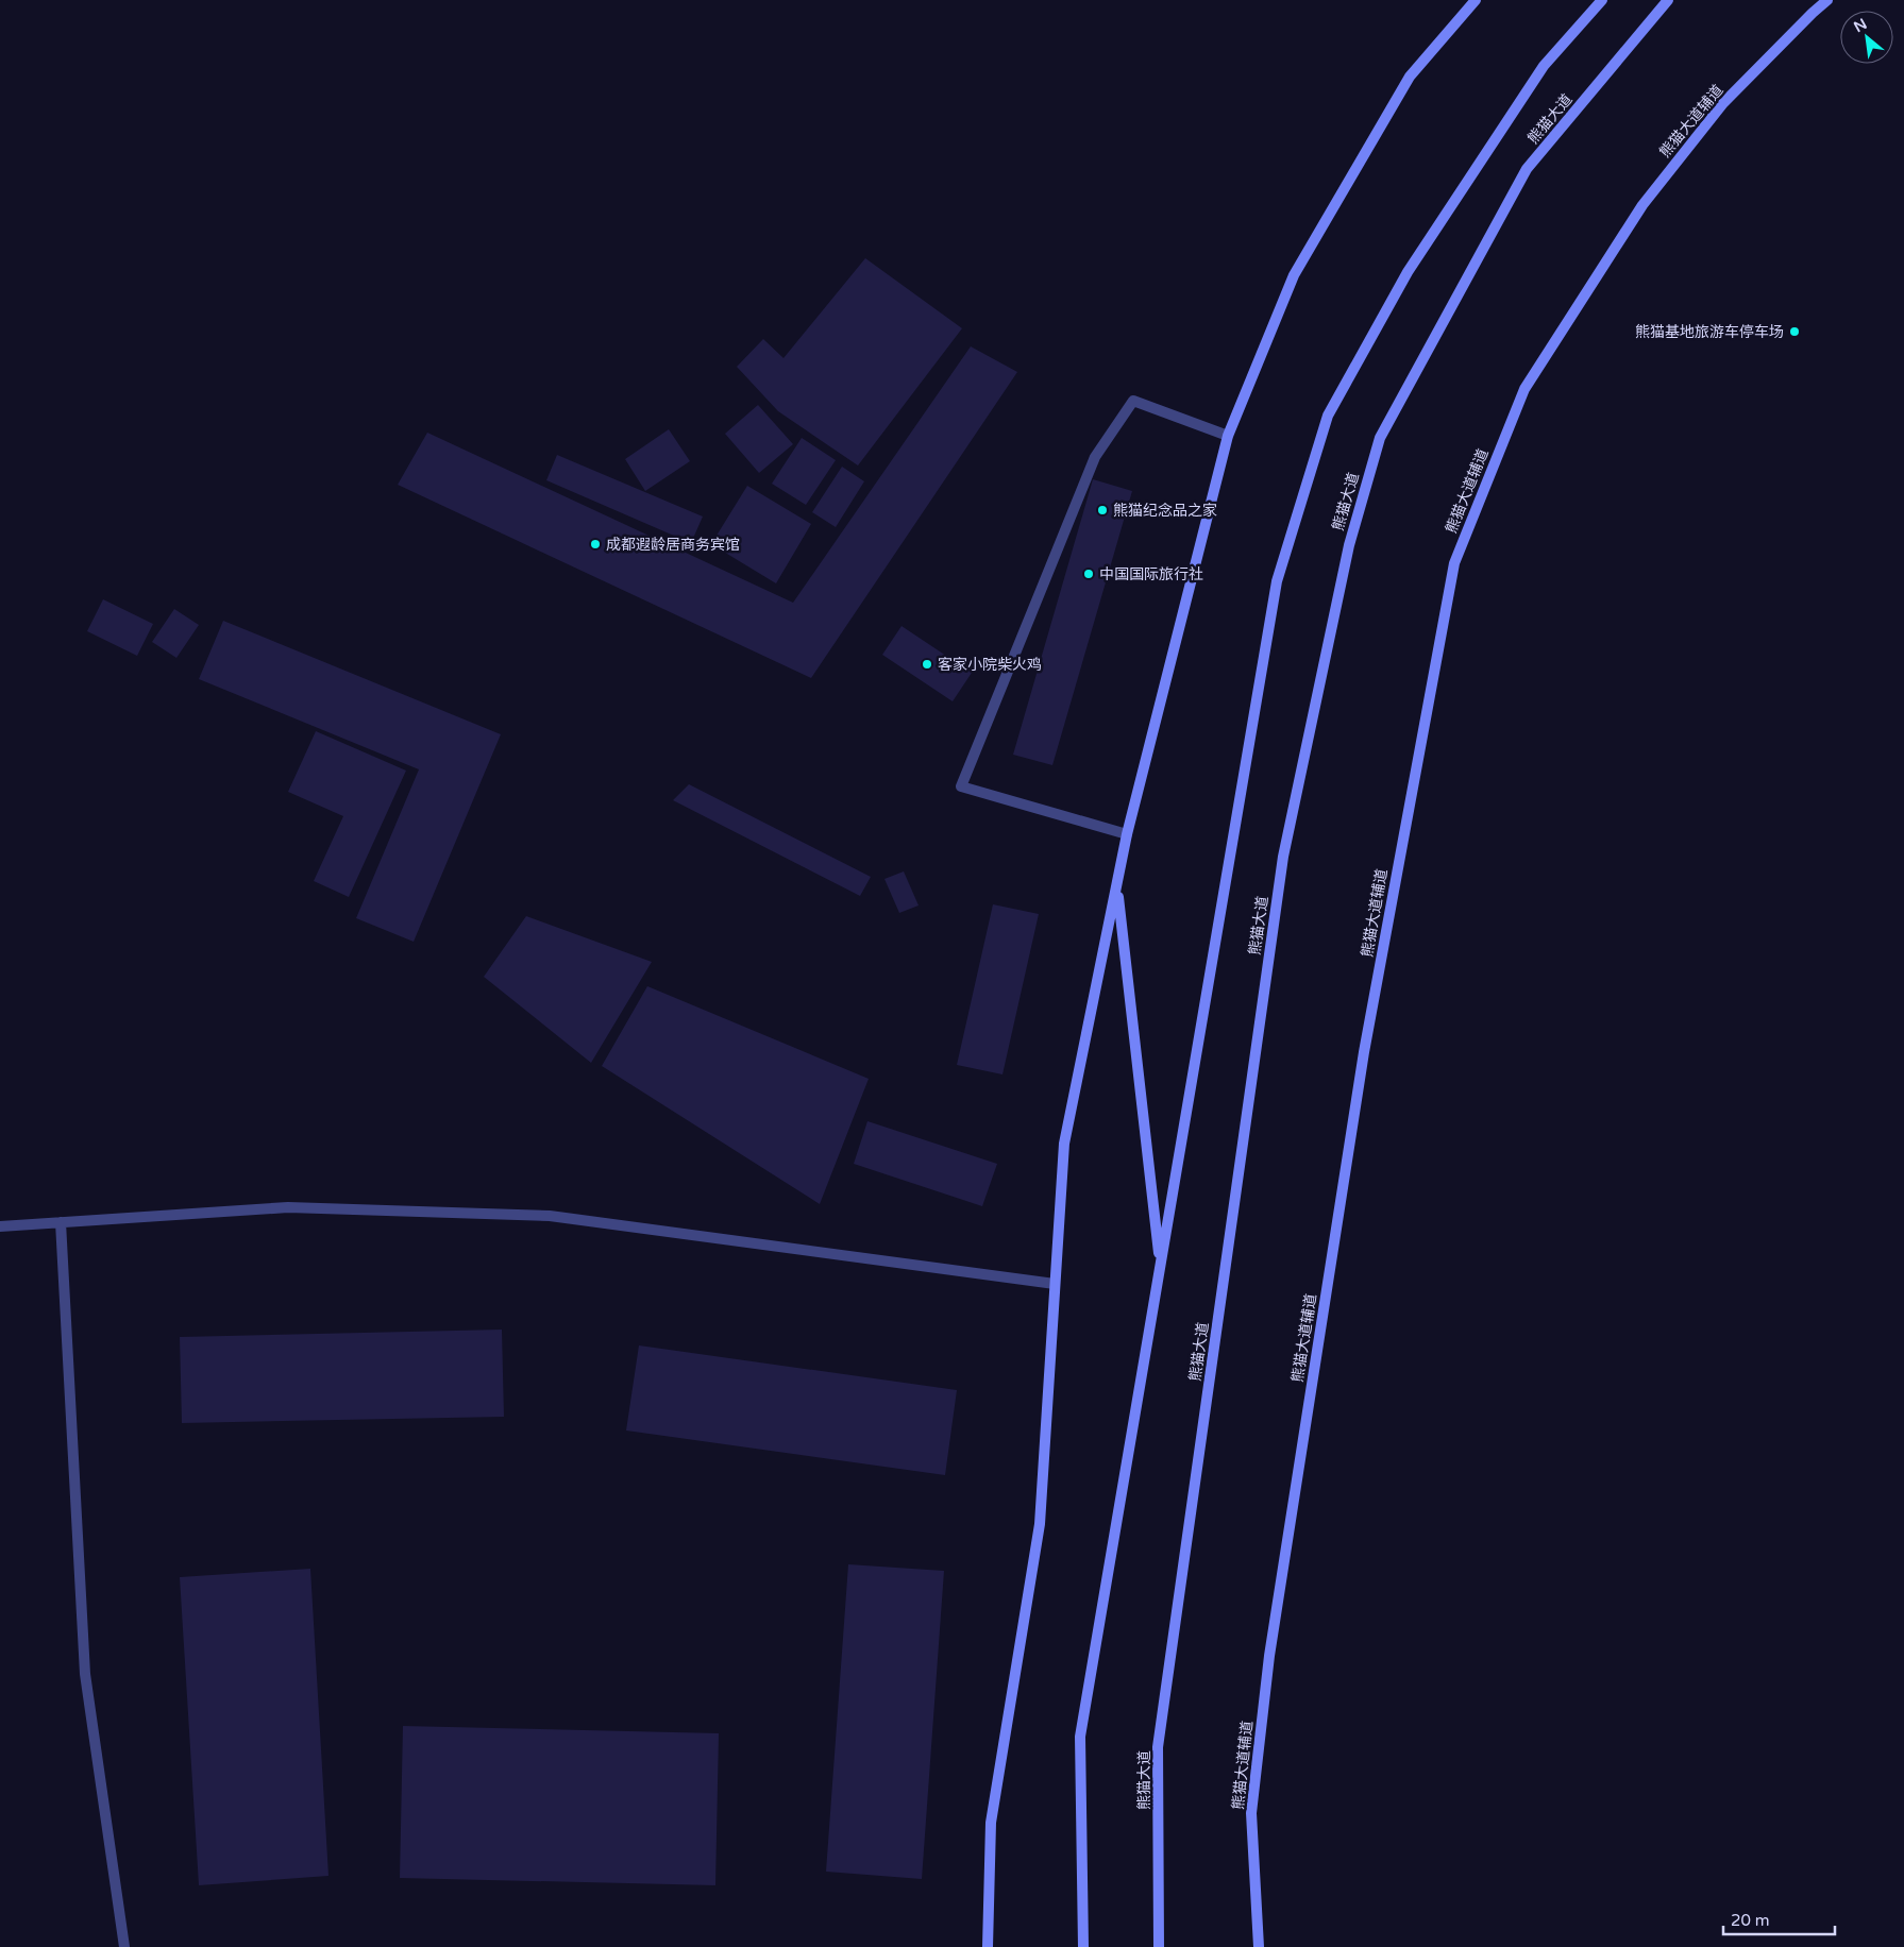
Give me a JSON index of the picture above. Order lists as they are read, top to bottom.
{
  "streets": {
    "main road": ["熊猫大道", "熊猫大道辅道"]
  },
  "places": [
    "熊猫基地旅游车停车场",
    "熊猫纪念品之家",
    "成都遐龄居商务宾馆",
    "中国国际旅行社",
    "客家小院柴火鸡"
  ],
  "scale_bar": "20 m",
  "north": "top left"
}
